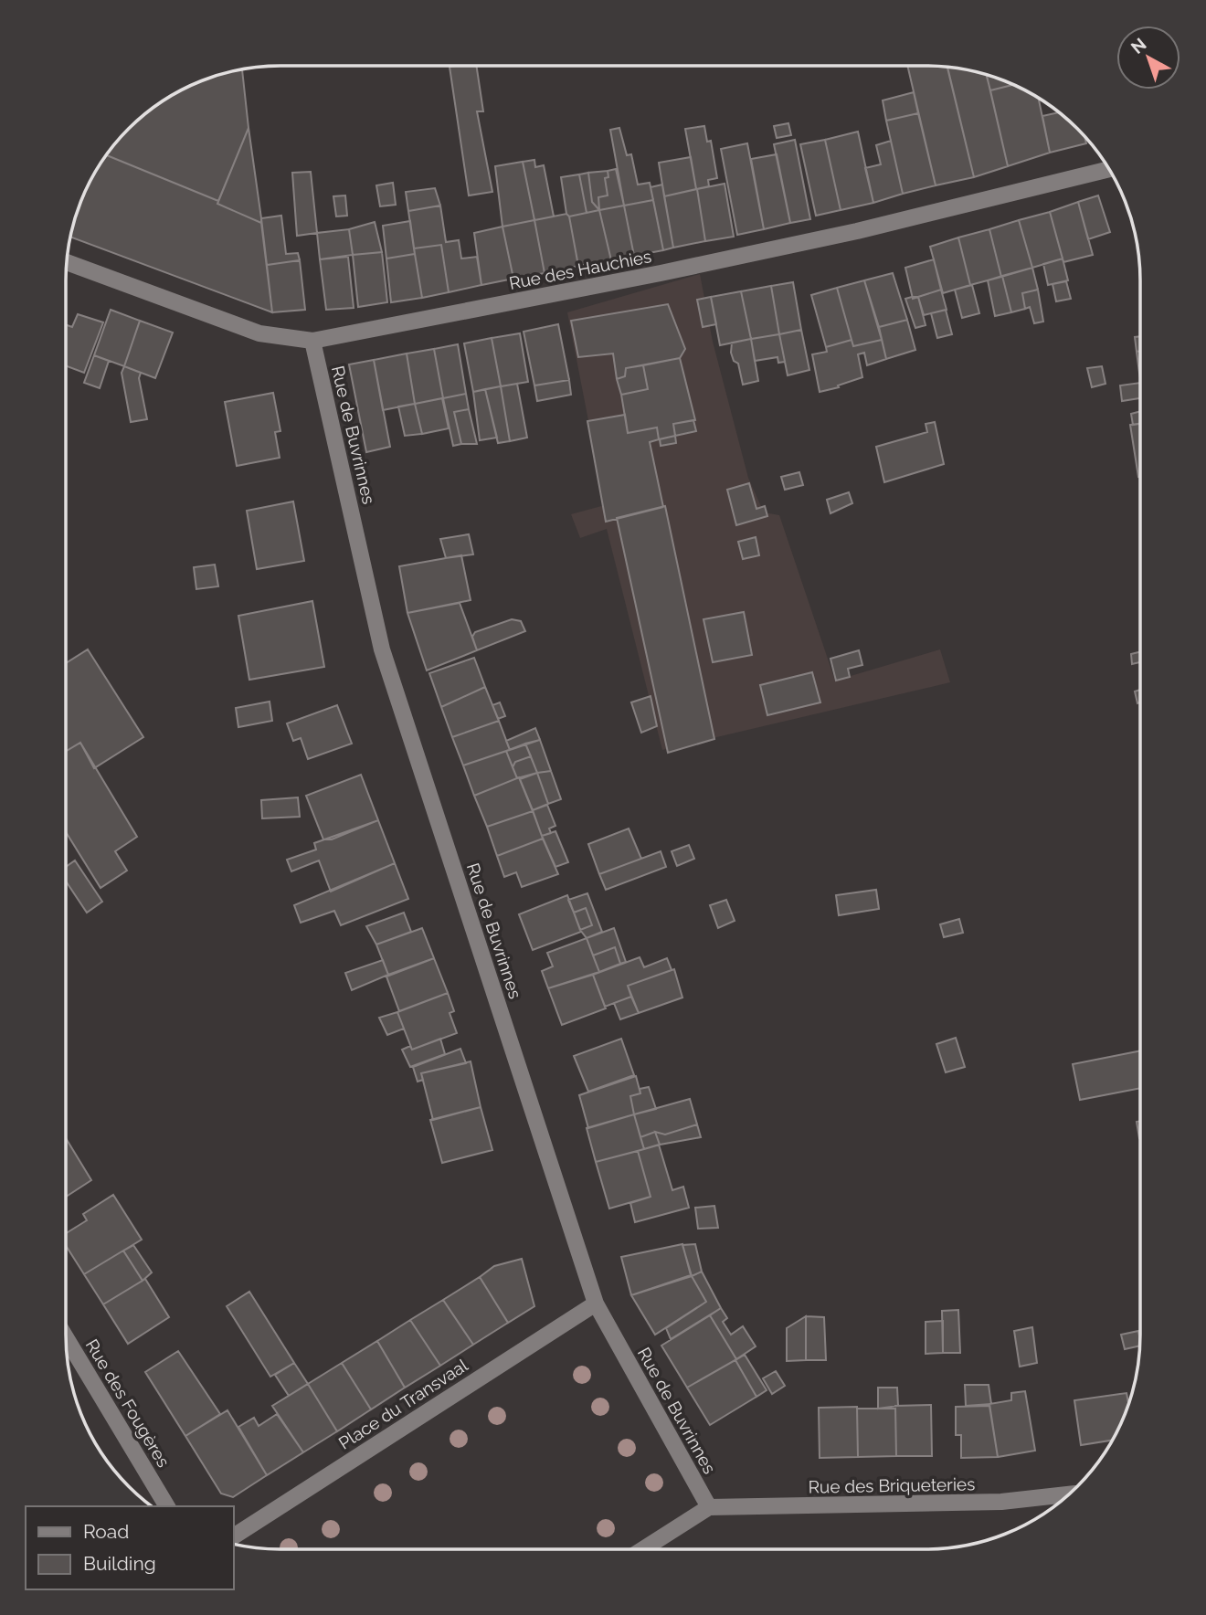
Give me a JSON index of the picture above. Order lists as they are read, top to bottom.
{
  "streets": {
    "street": [
      "Rue des Hauchies",
      "Rue de Buvrinnes",
      "Rue des Fougères",
      "Place du Transvaal",
      "Rue des Briqueteries"
    ]
  },
  "crossings": [
    ["Rue des Hauchies", "Rue de Buvrinnes"],
    ["Rue de Buvrinnes", "Place du Transvaal"],
    ["Rue de Buvrinnes", "Rue des Briqueteries"]
  ],
  "legend": ["Road", "Building"],
  "north": "top left"
}
